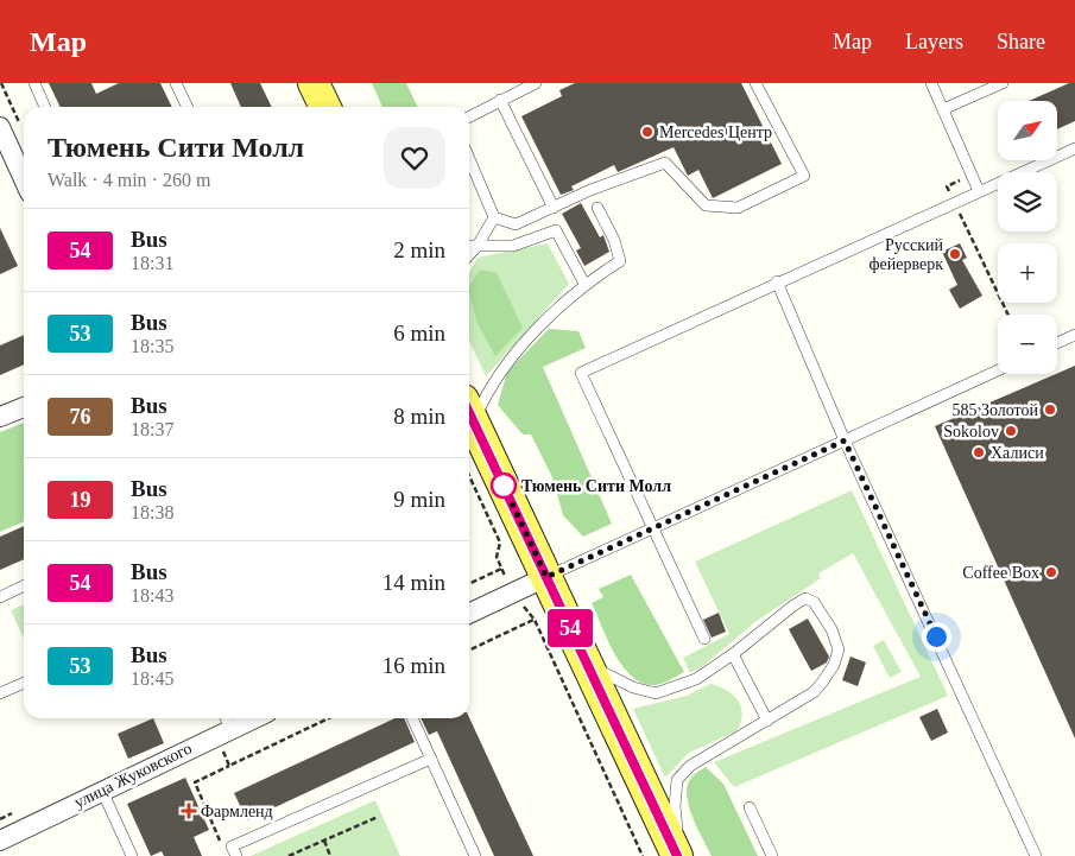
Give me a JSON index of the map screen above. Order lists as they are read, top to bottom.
{
  "streets": {
    "street": ["улица Жуковского"]
  },
  "places": {
    "other": [
      "Mercedes Центр",
      "Русский фейерверк",
      "585 Золотой",
      "Sokolov",
      "Халиси",
      "Тюмень Сити Молл",
      "Coffee Box"
    ],
    "health": ["Фармленд"]
  },
  "lines": ["bus line 54"],
  "north": "top right",
  "page": {
    "header": "Map",
    "nav": ["Map", "Layers", "Share"],
    "on_map": "54",
    "map_buttons": ["+", "−"],
    "heading": ["Тюмень Сити Молл", "Walk · 4 min · 260 m"],
    "list": [
      {
        "mark": "54",
        "name": "Bus",
        "note": "18:31",
        "value": "2 min"
      },
      {
        "mark": "53",
        "name": "Bus",
        "note": "18:35",
        "value": "6 min"
      },
      {
        "mark": "76",
        "name": "Bus",
        "note": "18:37",
        "value": "8 min"
      },
      {
        "mark": "19",
        "name": "Bus",
        "note": "18:38",
        "value": "9 min"
      },
      {
        "mark": "54",
        "name": "Bus",
        "note": "18:43",
        "value": "14 min"
      },
      {
        "mark": "53",
        "name": "Bus",
        "note": "18:45",
        "value": "16 min"
      }
    ]
  }
}
